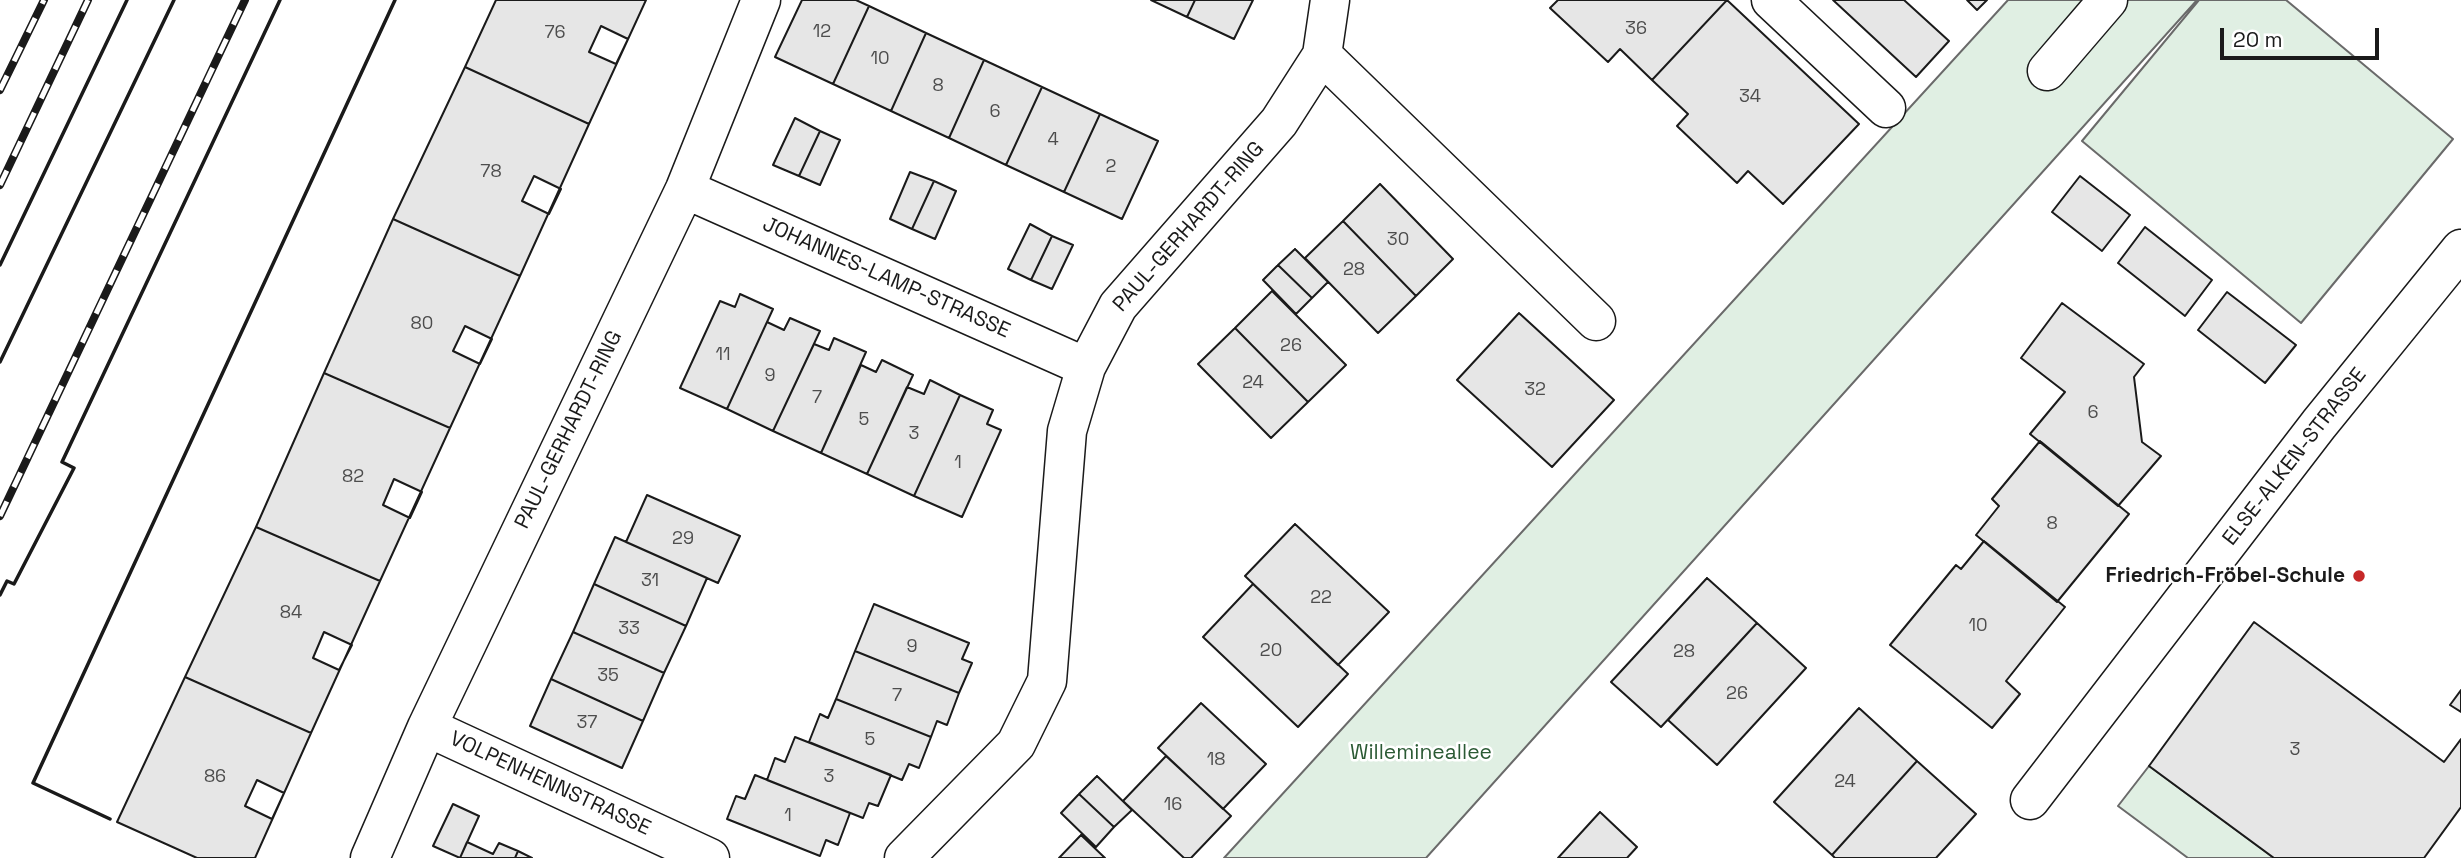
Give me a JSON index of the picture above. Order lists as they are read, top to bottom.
{
  "streets": {
    "street": [
      "PAUL-GERHARDT-RING",
      "JOHANNES-LAMP-STRASSE",
      "ELSE-ALKEN-STRASSE",
      "VOLPENHENNSTRASSE"
    ]
  },
  "crossings": [
    ["PAUL-GERHARDT-RING", "JOHANNES-LAMP-STRASSE"],
    ["PAUL-GERHARDT-RING", "VOLPENHENNSTRASSE"]
  ],
  "parks": ["Willemineallee"],
  "places": ["Friedrich-Fröbel-Schule"],
  "house_numbers": [
    "36",
    "12",
    "76",
    "10",
    "8",
    "34",
    "6",
    "4",
    "2",
    "78",
    "30",
    "28",
    "80",
    "26",
    "11",
    "9",
    "24",
    "32",
    "7",
    "6",
    "5",
    "3",
    "1",
    "82",
    "8",
    "29",
    "31",
    "22",
    "84",
    "10",
    "33",
    "9",
    "20",
    "28",
    "35",
    "26",
    "7",
    "37",
    "5",
    "3",
    "18",
    "86",
    "3",
    "24",
    "16",
    "1"
  ],
  "scale_bar": "20 m"
}
